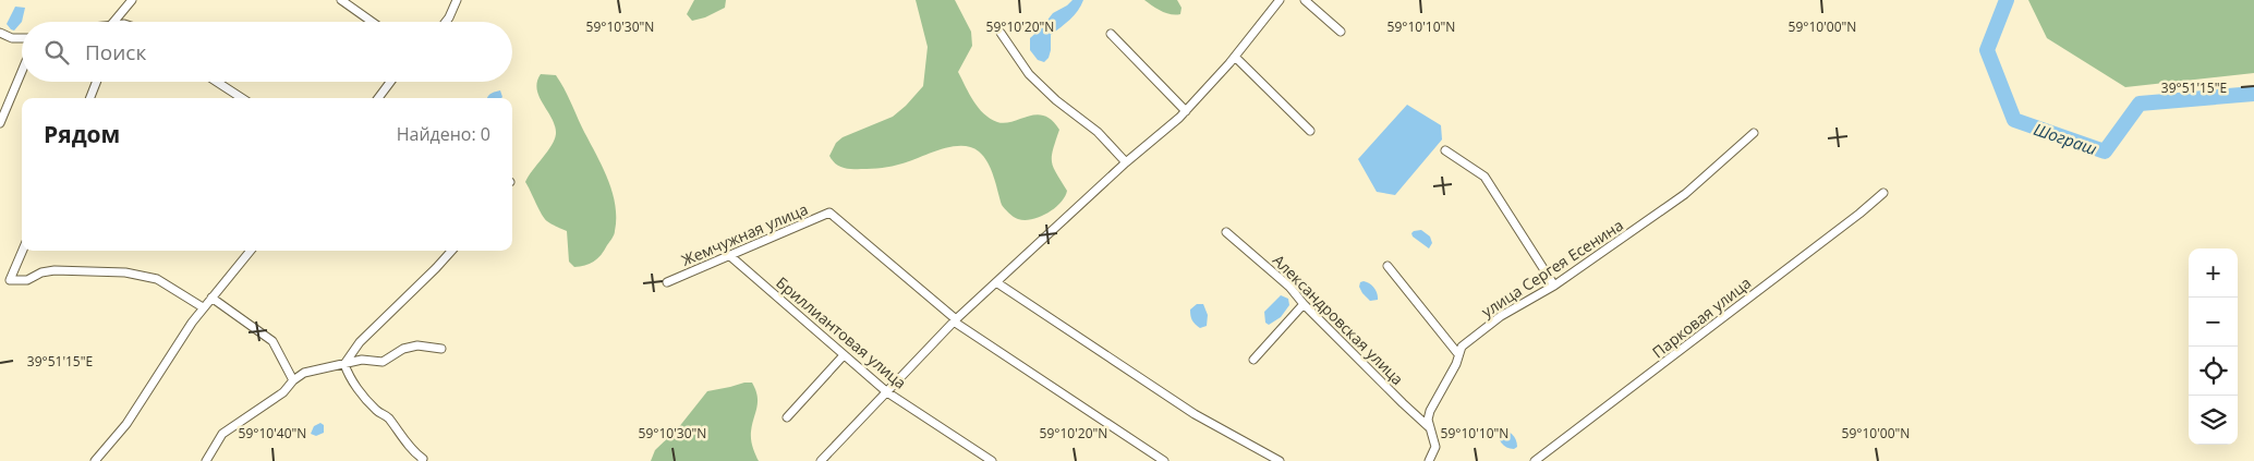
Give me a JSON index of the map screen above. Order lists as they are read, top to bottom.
{
  "streets": {
    "street": [
      "Жемчужная улица",
      "улица Сергея Есенина",
      "Парковая улица",
      "Александровская улица",
      "Бриллиантовая улица"
    ]
  },
  "crossings": [
    ["Жемчужная улица", "Бриллиантовая улица"],
    ["улица Сергея Есенина", "Александровская улица"]
  ],
  "water": ["Шограш"],
  "page": {
    "search": "Поиск",
    "heading": ["Рядом", "Найдено: 0"],
    "map_buttons": ["+", "−"]
  },
  "coordinates": [
    "59°10'30\"N",
    "59°10'20\"N",
    "59°10'10\"N",
    "59°10'00\"N",
    "39°51'15\"E",
    "59°10'40\"N"
  ]
}
